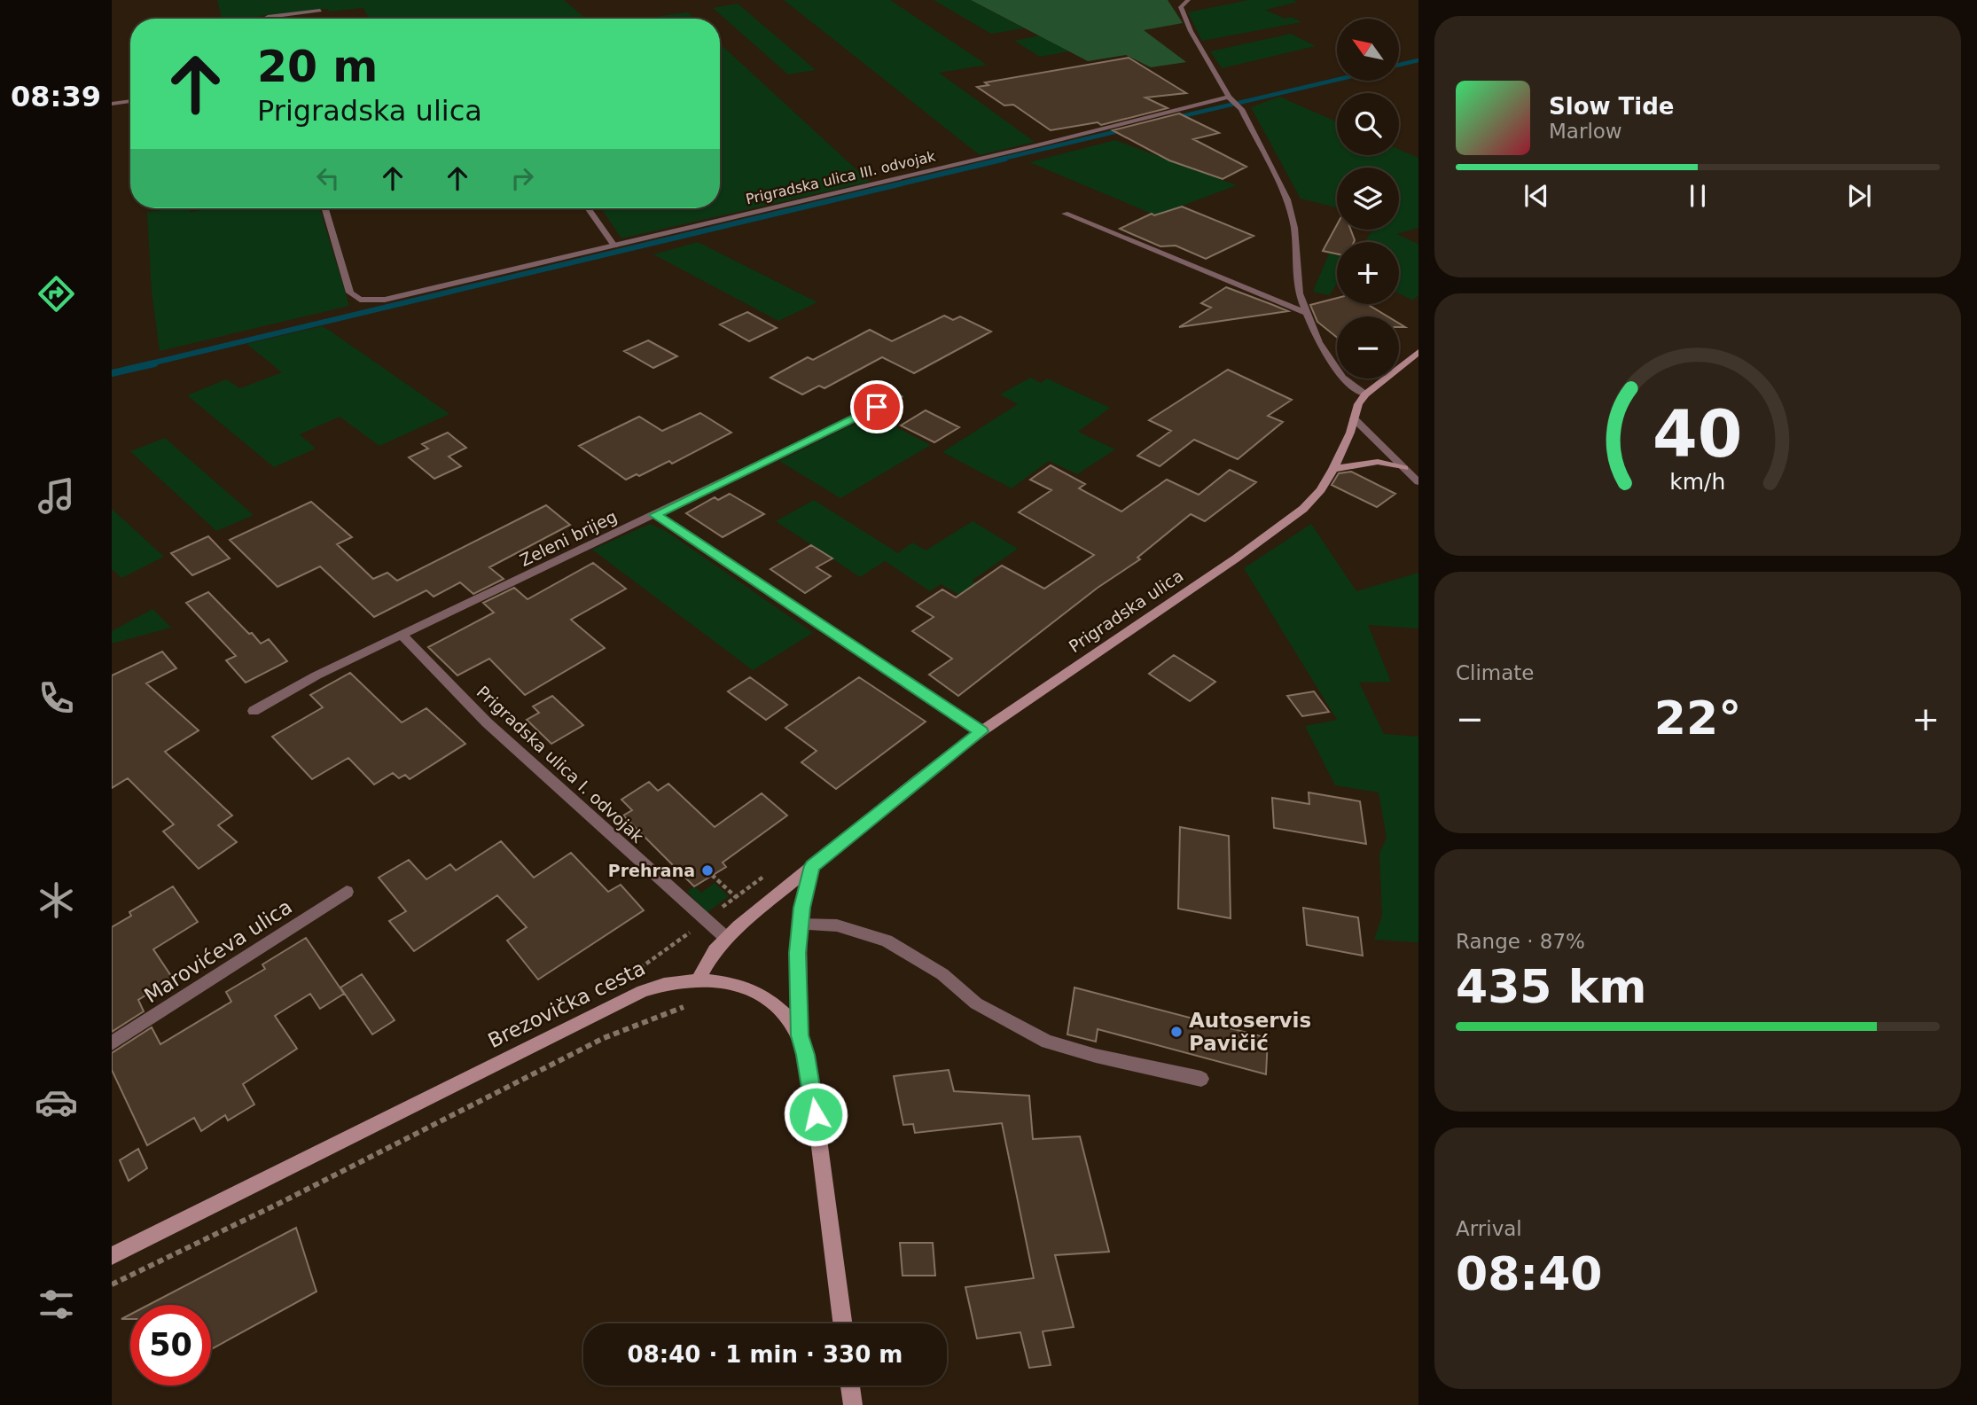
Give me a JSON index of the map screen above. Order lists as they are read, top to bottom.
{
  "streets": {
    "main road": ["Prigradska ulica", "Brezovička cesta"],
    "street": [
      "Prigradska ulica III. odvojak",
      "Zeleni brijeg",
      "Prigradska ulica I. odvojak",
      "Marovićeva ulica"
    ]
  },
  "crossings": [
    ["Zeleni brijeg", "Prigradska ulica I. odvojak"],
    ["Prigradska ulica", "Prigradska ulica I. odvojak"],
    ["Prigradska ulica", "Brezovička cesta"]
  ],
  "places": ["Prehrana", "Autoservis Pavičić"],
  "north": "top left",
  "page": {
    "tabs": "08:39",
    "map_buttons": ["+", "−"],
    "turn": ["20 m", "Prigradska ulica"],
    "song": ["Slow Tide", "Marlow"],
    "tile": [
      "Climate",
      ["Range · 87%", "435 km"],
      ["Arrival", "08:40"]
    ],
    "heat": ["−", "22°", "+"],
    "limit": "50",
    "trip": "08:40 · 1 min · 330 m",
    "gauge": ["40", "km/h"]
  }
}
